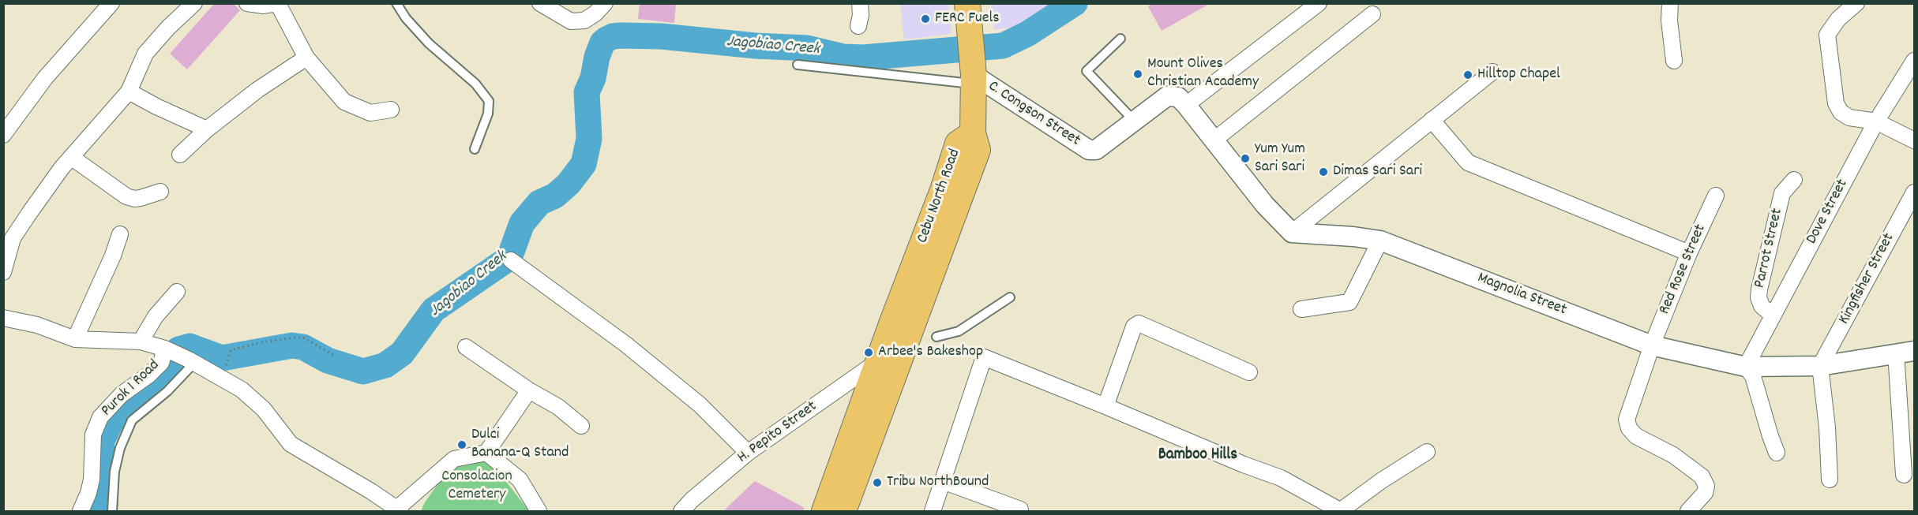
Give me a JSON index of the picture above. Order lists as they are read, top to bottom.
{
  "streets": {
    "main road": ["Cebu North Road"],
    "street": [
      "C. Congson Street",
      "Dove Street",
      "Parrot Street",
      "Red Rose Street",
      "Kingfisher Street",
      "Magnolia Street",
      "Purok 1 Road",
      "H. Pepito Street"
    ]
  },
  "crossings": [
    ["Cebu North Road", "H. Pepito Street"],
    ["Dove Street", "Parrot Street"],
    ["Dove Street", "Magnolia Street"],
    ["Red Rose Street", "Magnolia Street"],
    ["Kingfisher Street", "Magnolia Street"]
  ],
  "districts": ["Bamboo Hills"],
  "water": ["Jagobiao Creek"],
  "parks": ["Consolacion Cemetery"],
  "places": [
    "FERC Fuels",
    "Mount Olives Christian Academy",
    "Hilltop Chapel",
    "Yum Yum Sari Sari",
    "Dimas Sari Sari",
    "Arbee's Bakeshop",
    "Dulci Banana-Q Stand",
    "Tribu NorthBound"
  ]
}
